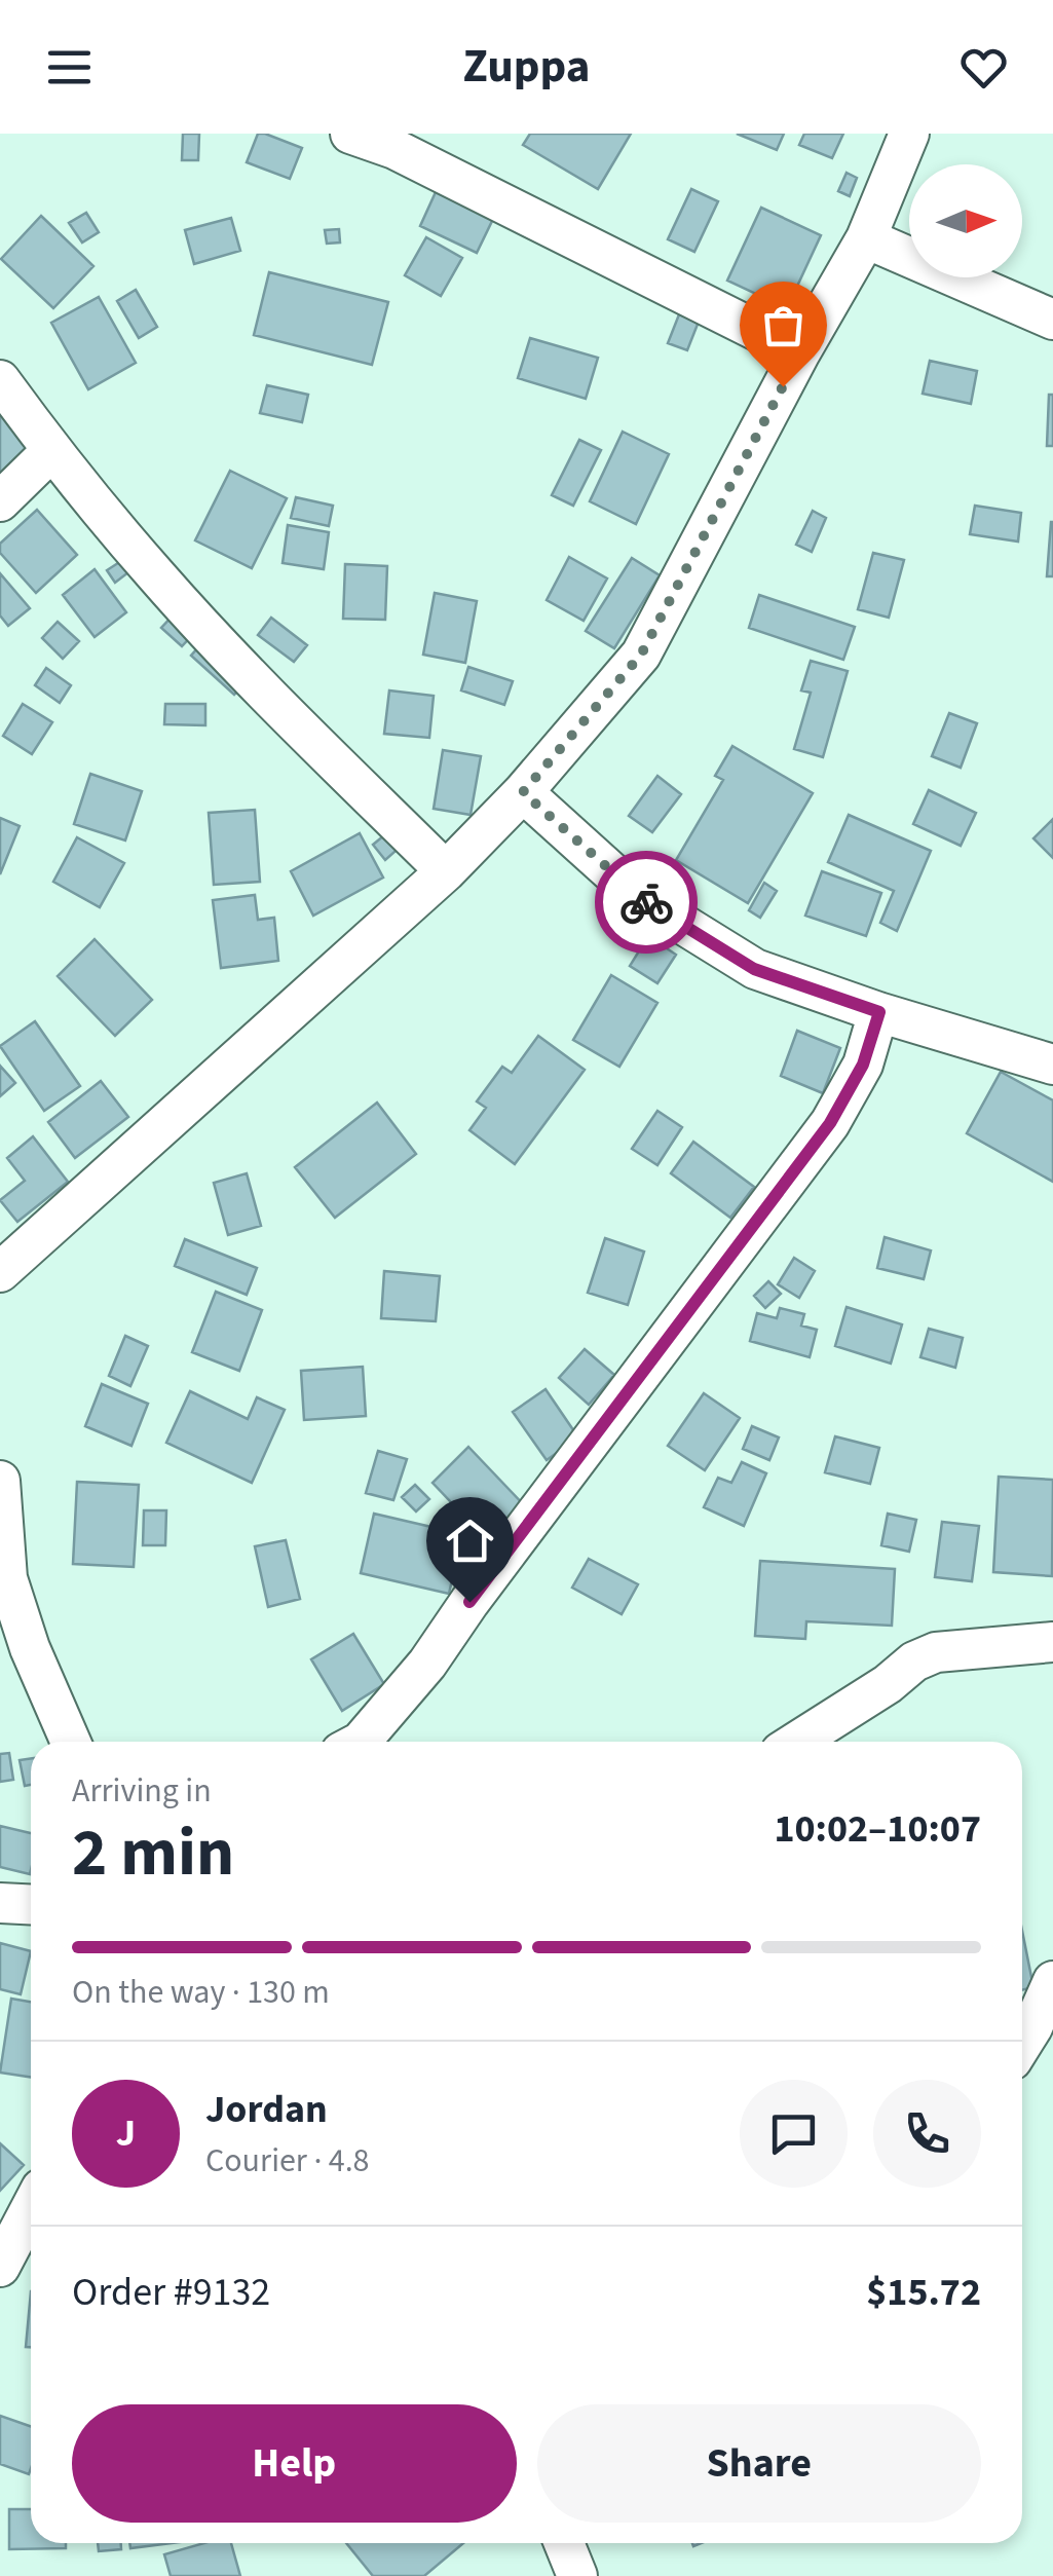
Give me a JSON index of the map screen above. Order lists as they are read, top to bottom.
{
  "north": "right",
  "page": {
    "header": "Zuppa",
    "heading": ["2 min", "Arriving in", "10:02–10:07"],
    "panel": [
      "Jordan",
      "Courier · 4.8",
      "Order #9132",
      "$15.72"
    ],
    "bar": "On the way · 130 m",
    "round": "J",
    "buttons": ["Help", "Share"]
  }
}
